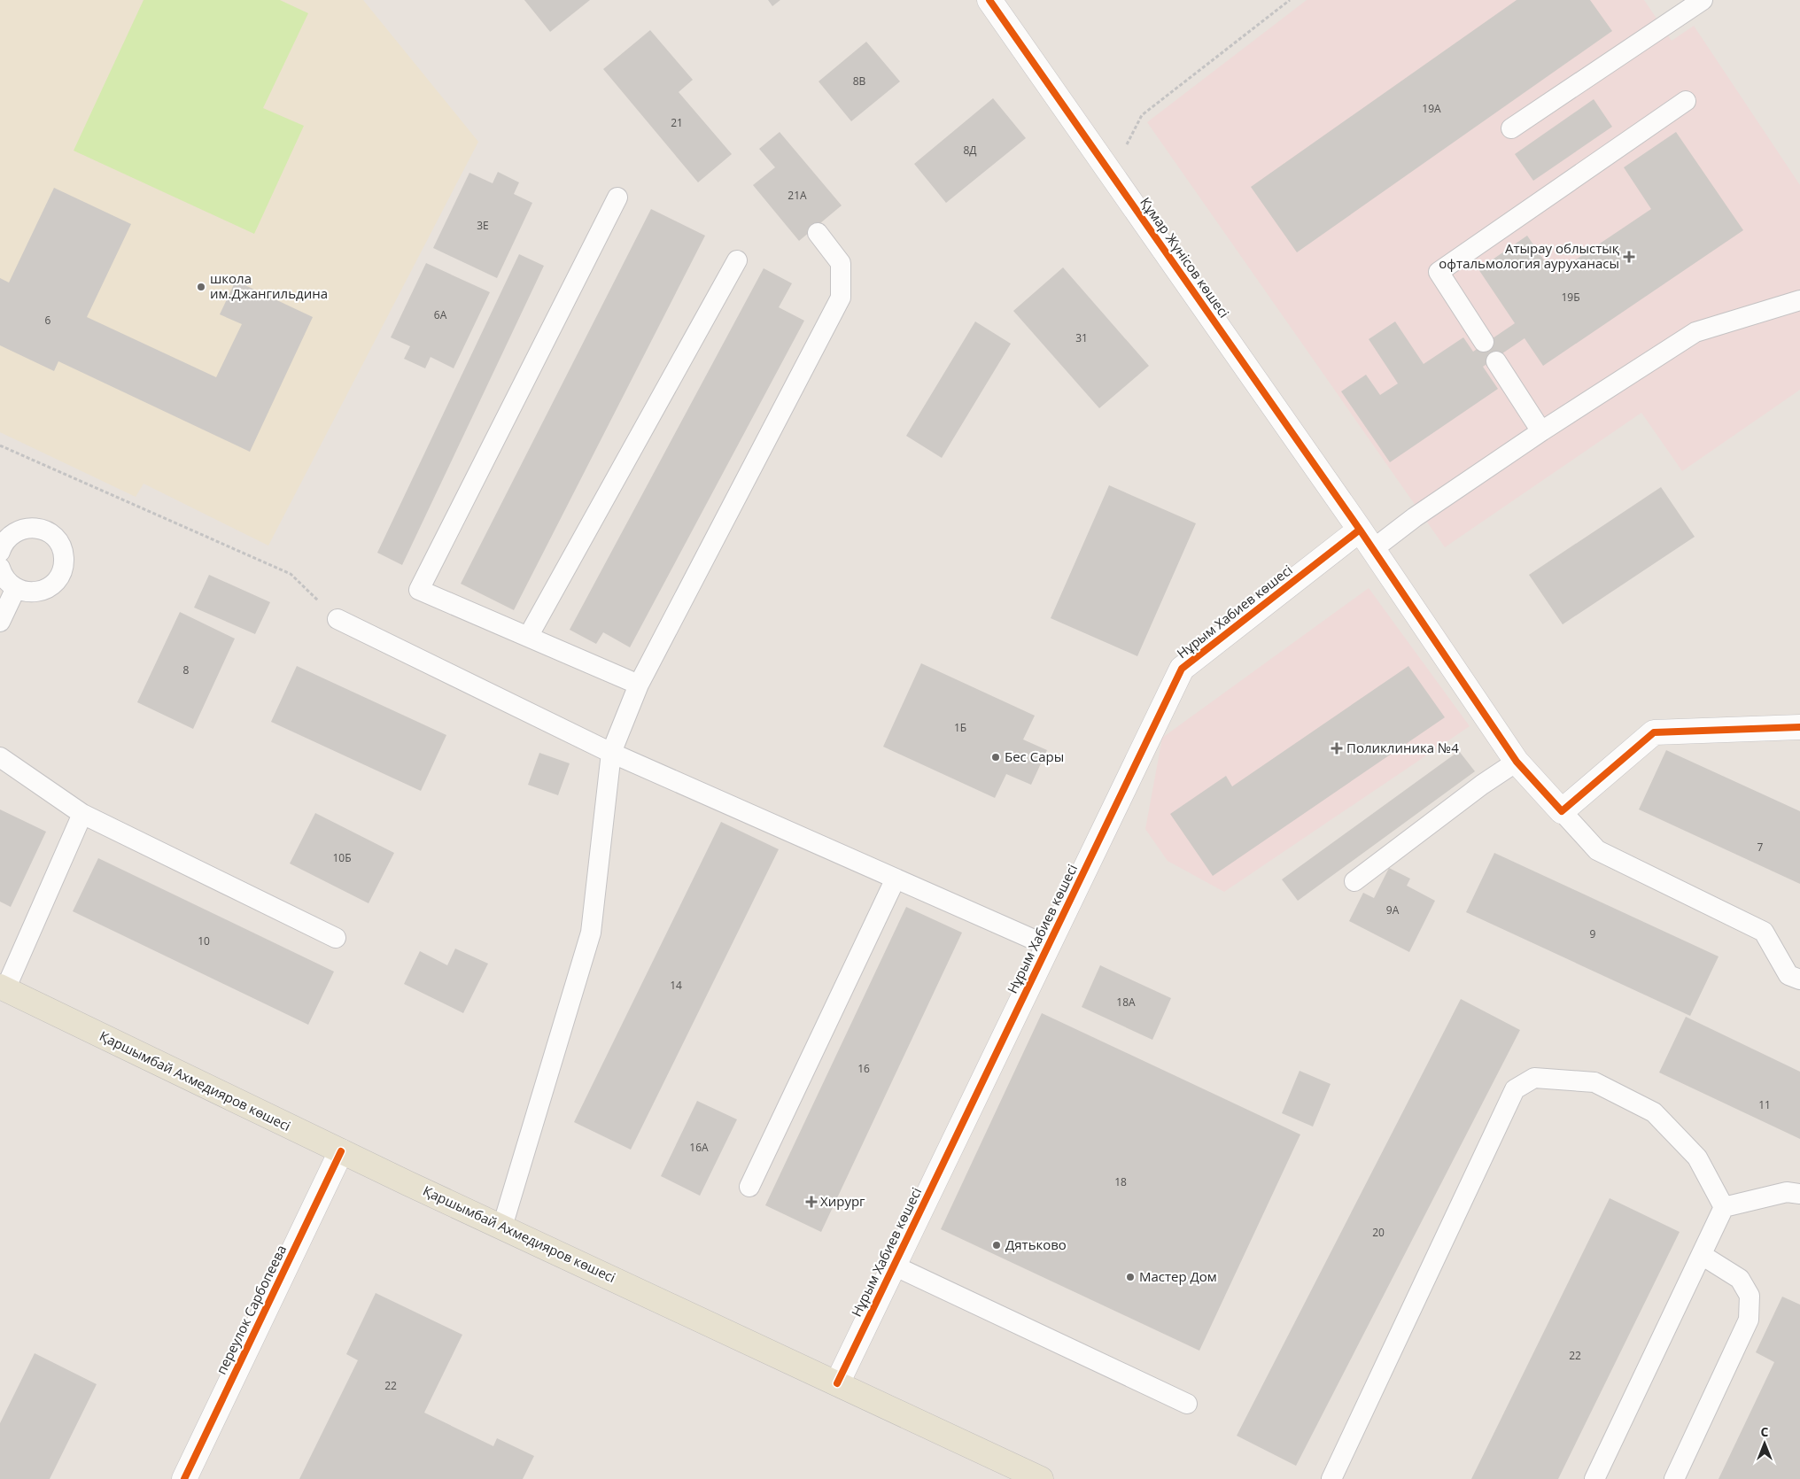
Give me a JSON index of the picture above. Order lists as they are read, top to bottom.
{
  "streets": {
    "main road": ["Қаршымбай Ахмедияров көшесі"],
    "street": ["Құмар Жүнісов көшесі", "Нұрым Хабиев көшесі", "переулок Сарбопеева"]
  },
  "crossings": [
    ["Құмар Жүнісов көшесі", "Нұрым Хабиев көшесі"],
    ["Нұрым Хабиев көшесі", "Қаршымбай Ахмедияров көшесі"],
    ["Қаршымбай Ахмедияров көшесі", "переулок Сарбопеева"]
  ],
  "places": {
    "health": ["Атырау облыстық офтальмология ауруханасы", "Поликлиника №4", "Хирург"],
    "other": [
      "школа им.Джангильдина",
      "Бес Сары",
      "Дятьково",
      "Мастер Дом"
    ]
  },
  "house_numbers": [
    "8В",
    "19А",
    "21",
    "8Д",
    "21А",
    "3Е",
    "19Б",
    "6А",
    "6",
    "31",
    "8",
    "1Б",
    "7",
    "10Б",
    "9А",
    "9",
    "10",
    "14",
    "18А",
    "16",
    "11",
    "16А",
    "18",
    "20",
    "22",
    "22"
  ],
  "north": "top"
}
